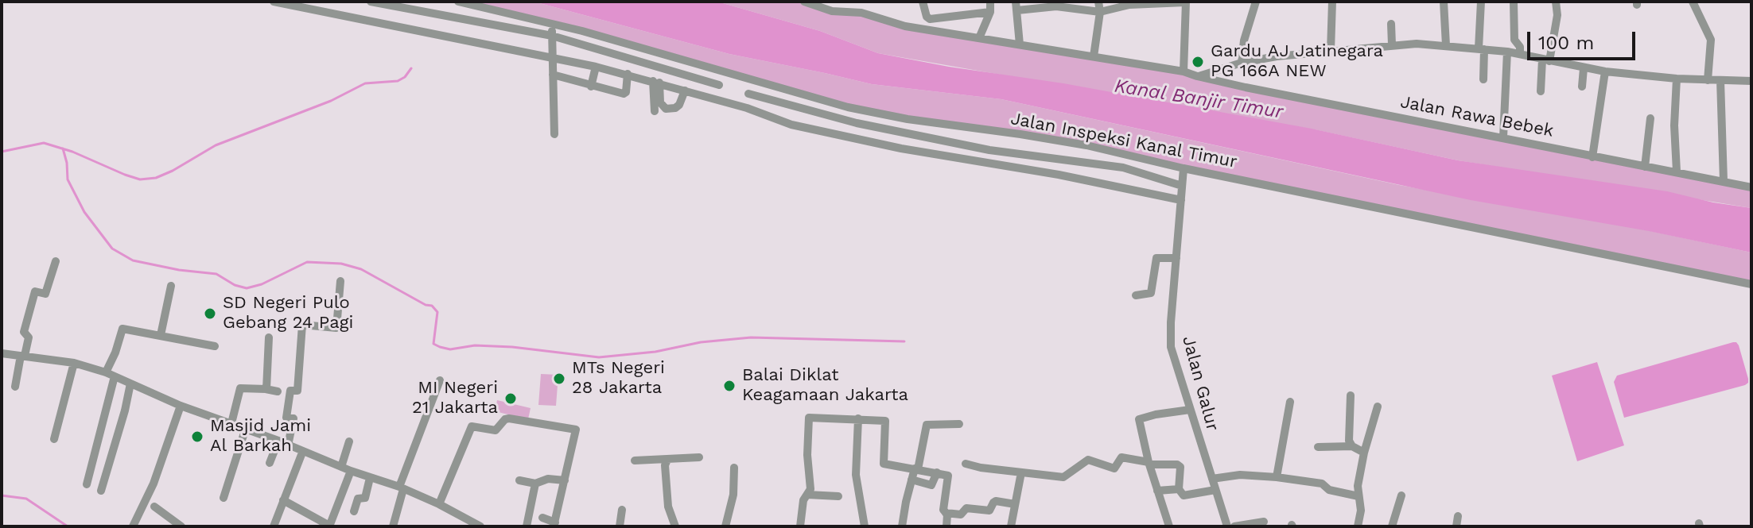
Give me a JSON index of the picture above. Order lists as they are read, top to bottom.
{
  "streets": {
    "street": ["Jalan Rawa Bebek", "Jalan Inspeksi Kanal Timur", "Jalan Galur"]
  },
  "crossings": [
    ["Jalan Inspeksi Kanal Timur", "Jalan Galur"]
  ],
  "water": ["Kanal Banjir Timur"],
  "places": [
    "Gardu AJ Jatinegara PG 166A NEW",
    "SD Negeri Pulo Gebang 24 Pagi",
    "MTs Negeri 28 Jakarta",
    "Balai Diklat Keagamaan Jakarta",
    "MI Negeri 21 Jakarta",
    "Masjid Jami Al Barkah"
  ],
  "scale_bar": "100 m"
}
